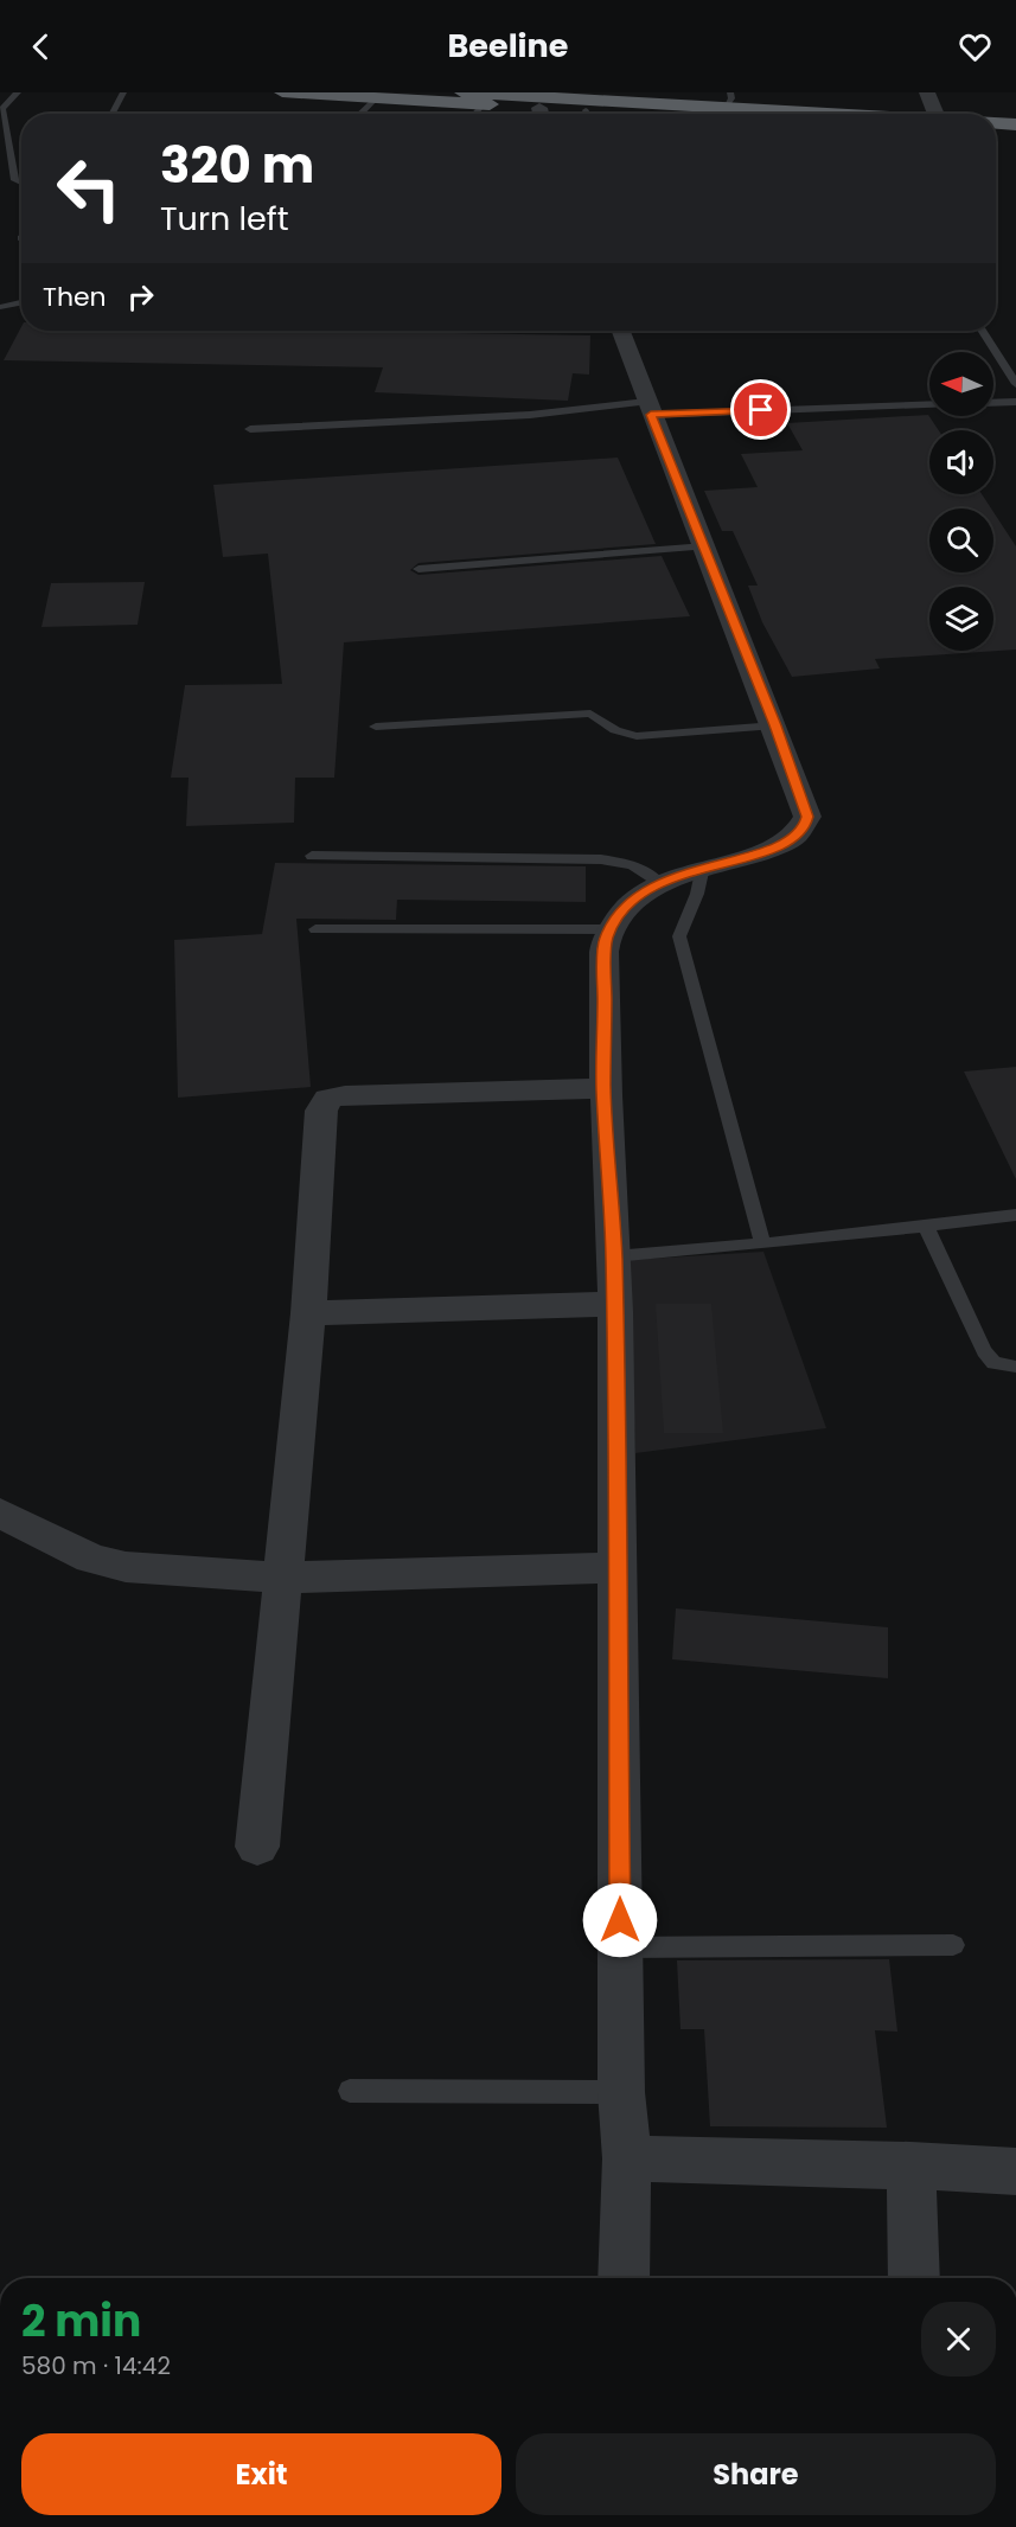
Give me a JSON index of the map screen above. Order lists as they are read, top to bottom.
{
  "north": "left",
  "page": {
    "header": "Beeline",
    "turn": ["320 m", "Turn left"],
    "then": "Then",
    "heading": ["2 min", "580 m · 14:42"],
    "buttons": ["Exit", "Share"]
  }
}
